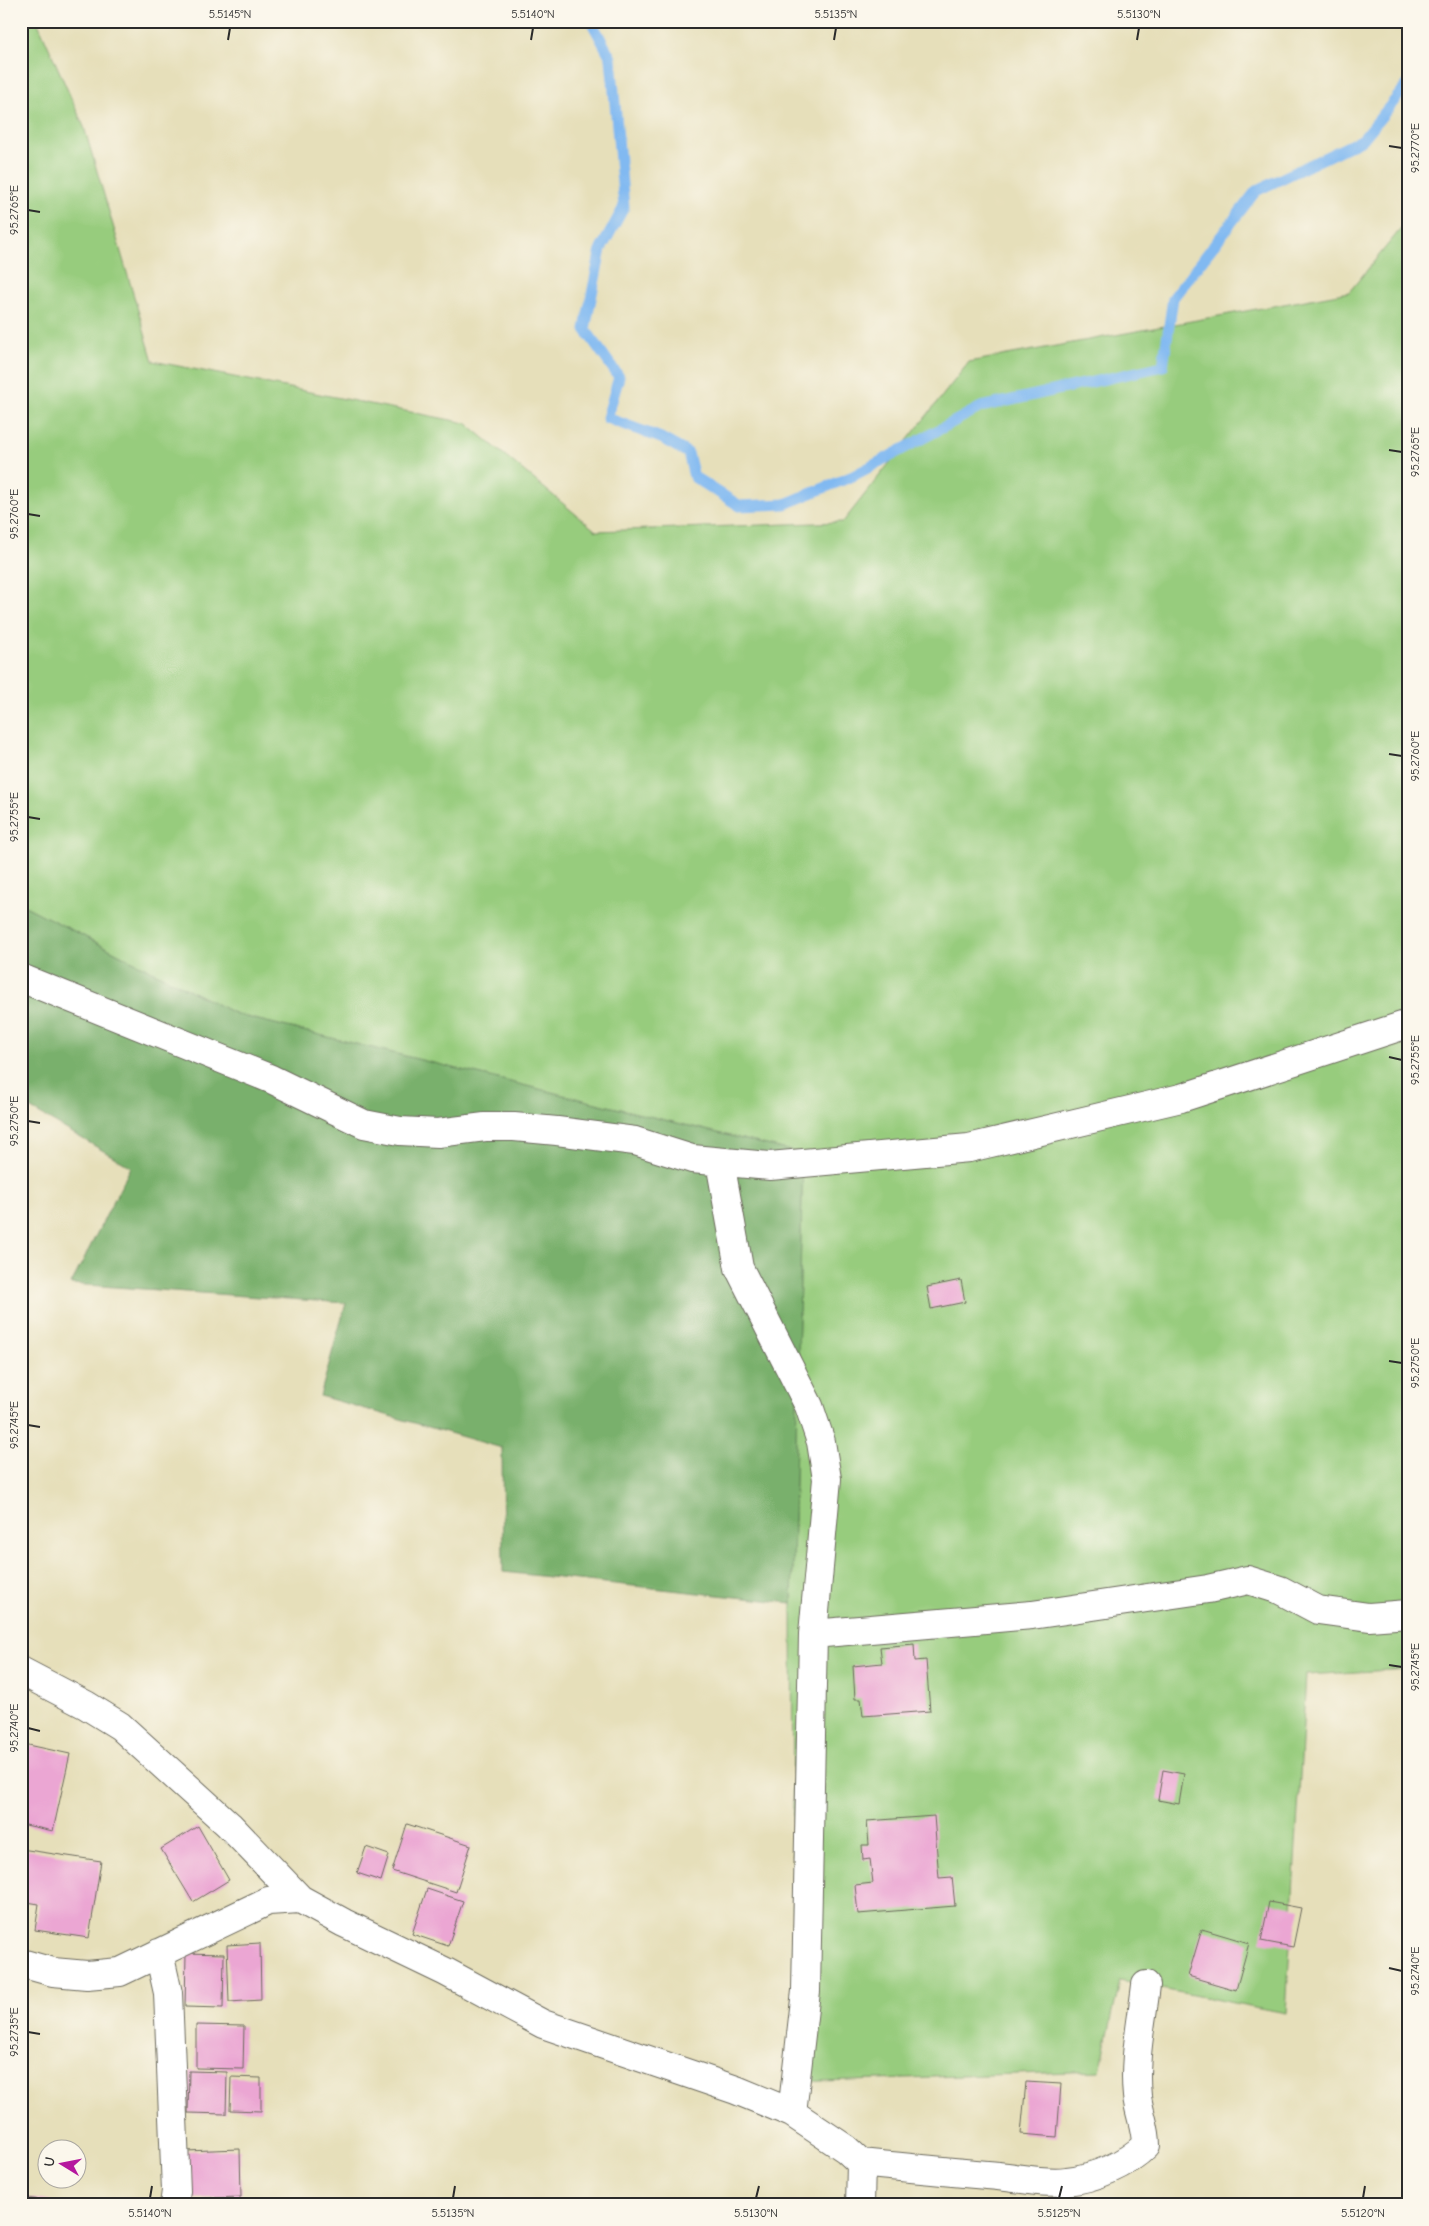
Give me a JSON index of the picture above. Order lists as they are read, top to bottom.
{
  "north": "left",
  "coordinates": [
    "5.5145°N",
    "5.5140°N",
    "5.5135°N",
    "5.5130°N",
    "95.2770°E",
    "95.2765°E",
    "95.2760°E",
    "95.2755°E",
    "95.2750°E",
    "95.2745°E",
    "95.2740°E",
    "95.2735°E",
    "5.5125°N",
    "5.5120°N"
  ]
}
